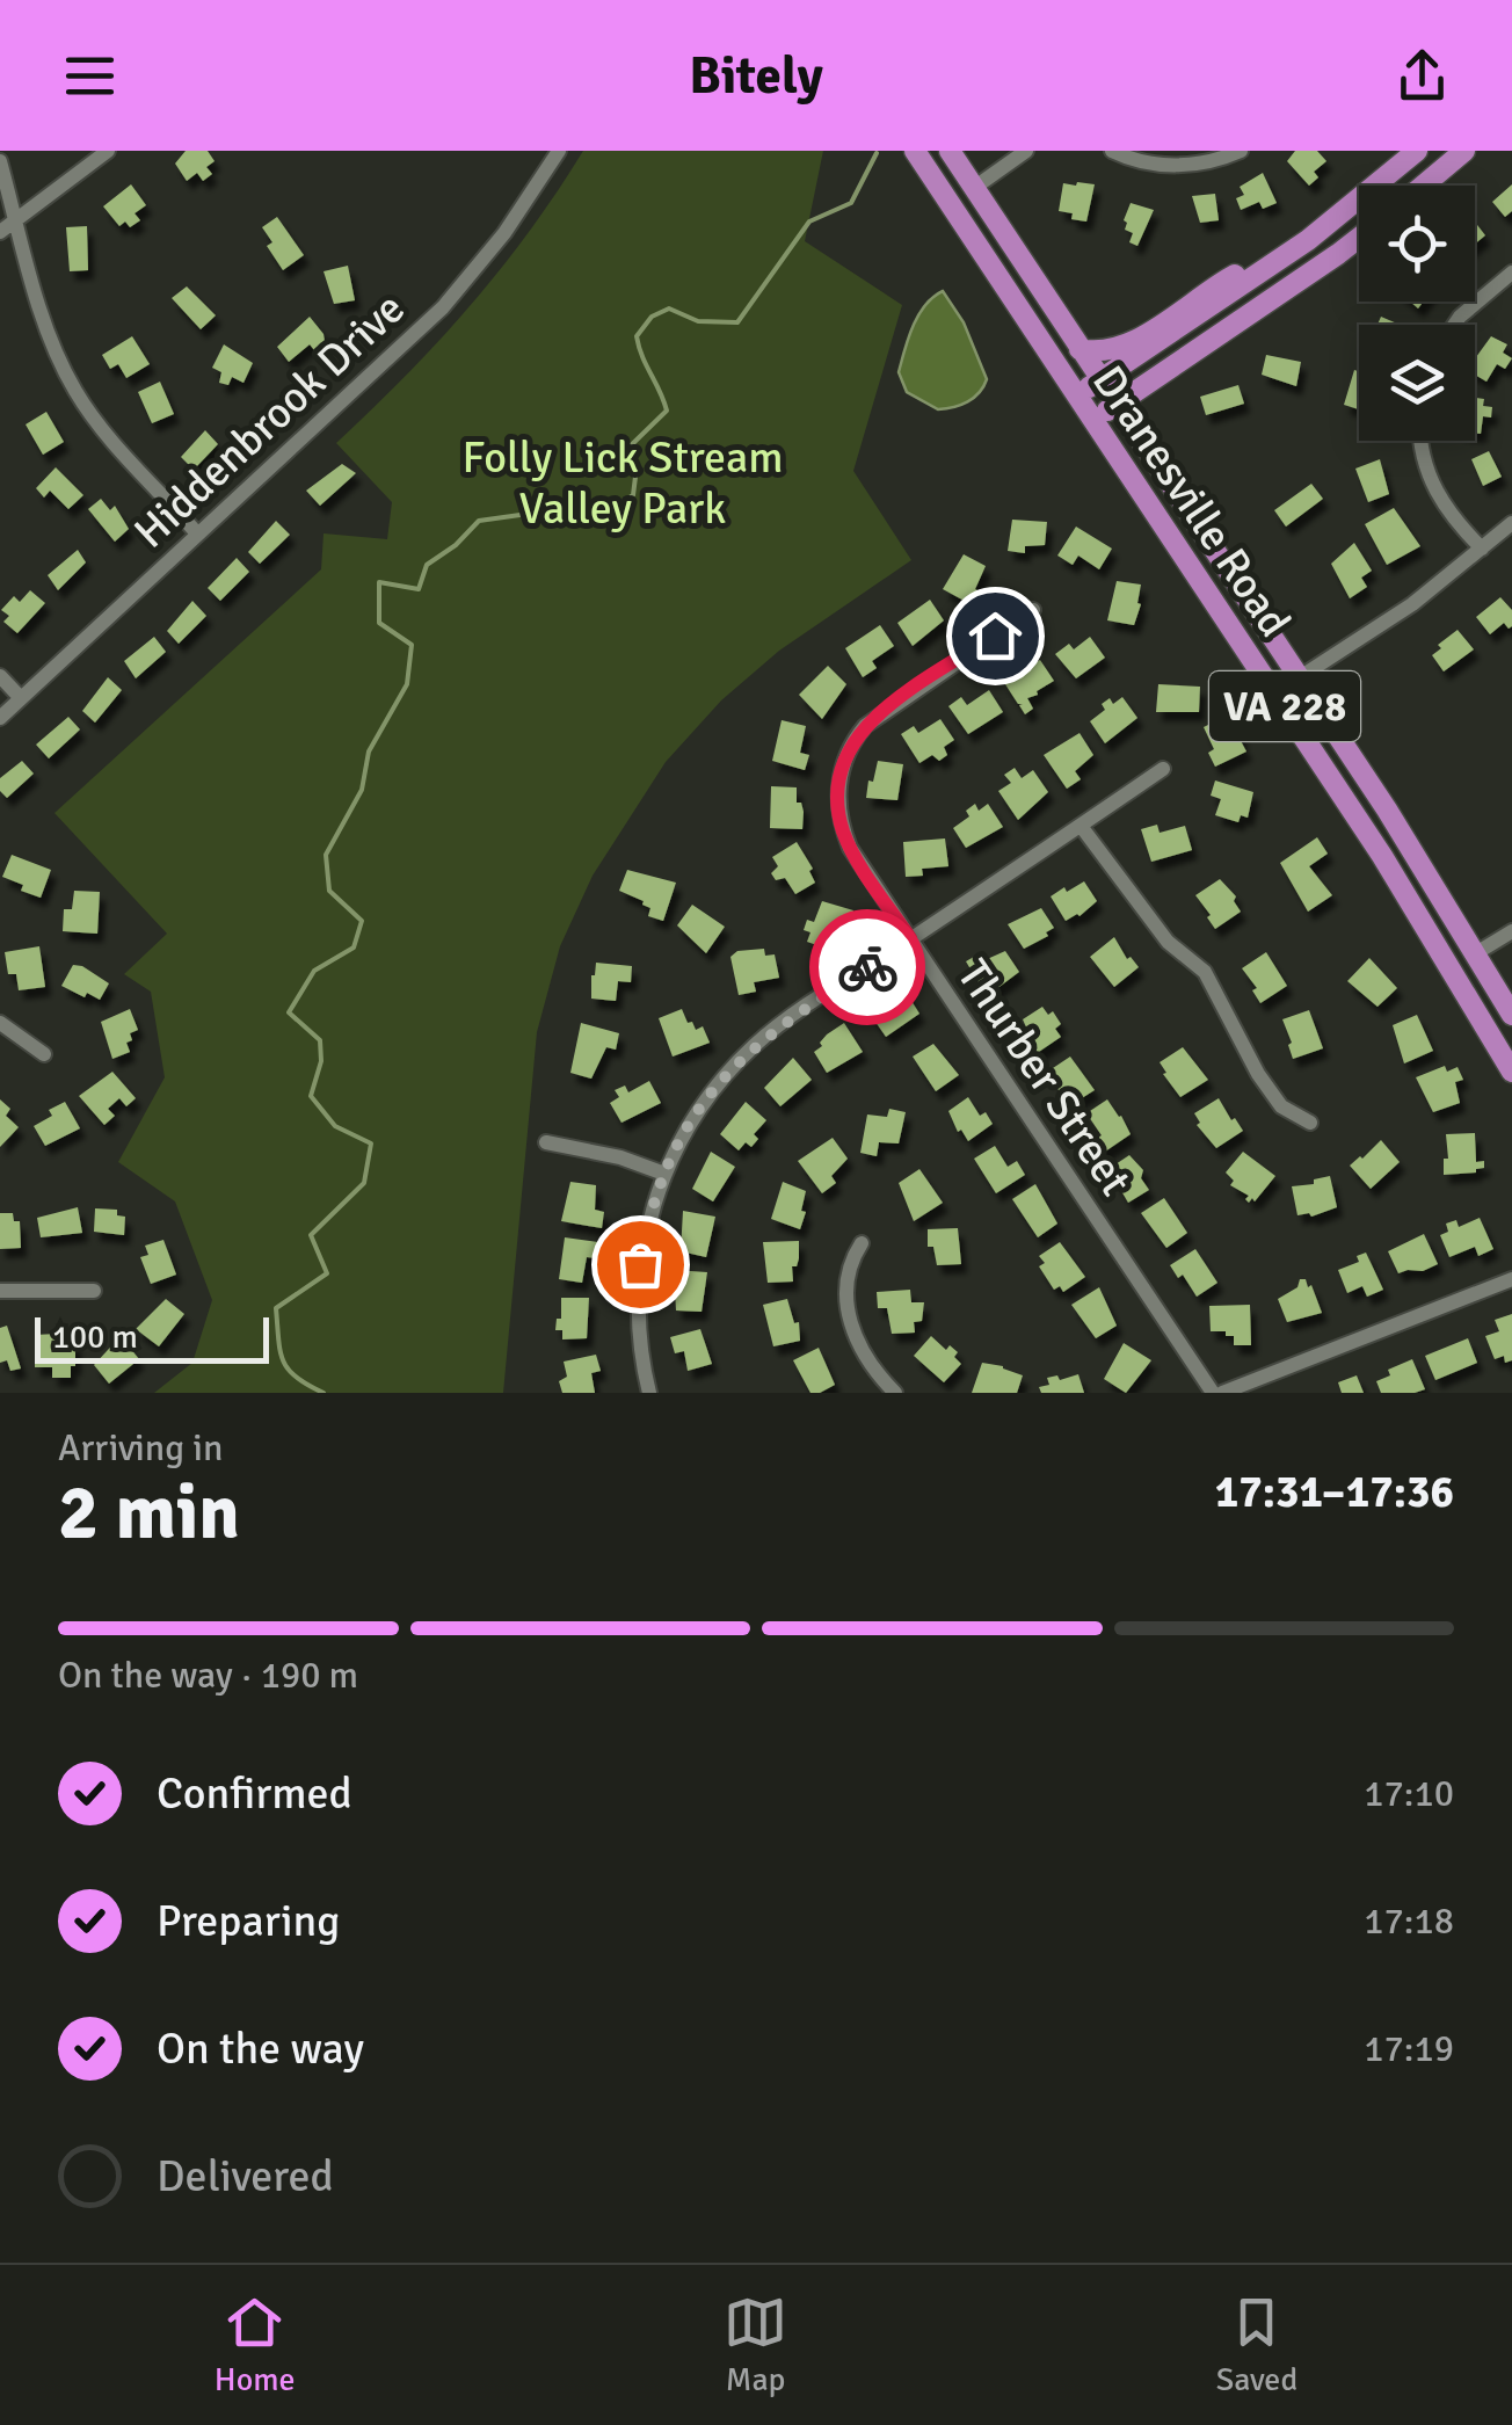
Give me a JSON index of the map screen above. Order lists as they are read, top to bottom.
{
  "streets": {
    "main road": ["Dranesville Road", "VA 228"],
    "street": ["Hiddenbrook Drive", "Thurber Street"]
  },
  "parks": ["Folly Lick Stream Valley Park"],
  "scale_bar": "100 m",
  "page": {
    "header": "Bitely",
    "scale": "100 m",
    "heading": ["2 min", "Arriving in", "17:31–17:36"],
    "bar": "On the way · 190 m",
    "list": [
      ["Confirmed", "17:10"],
      ["Preparing", "17:18"],
      ["On the way", "17:19"],
      "Delivered"
    ],
    "tabs": ["Home", "Map", "Saved"]
  }
}
